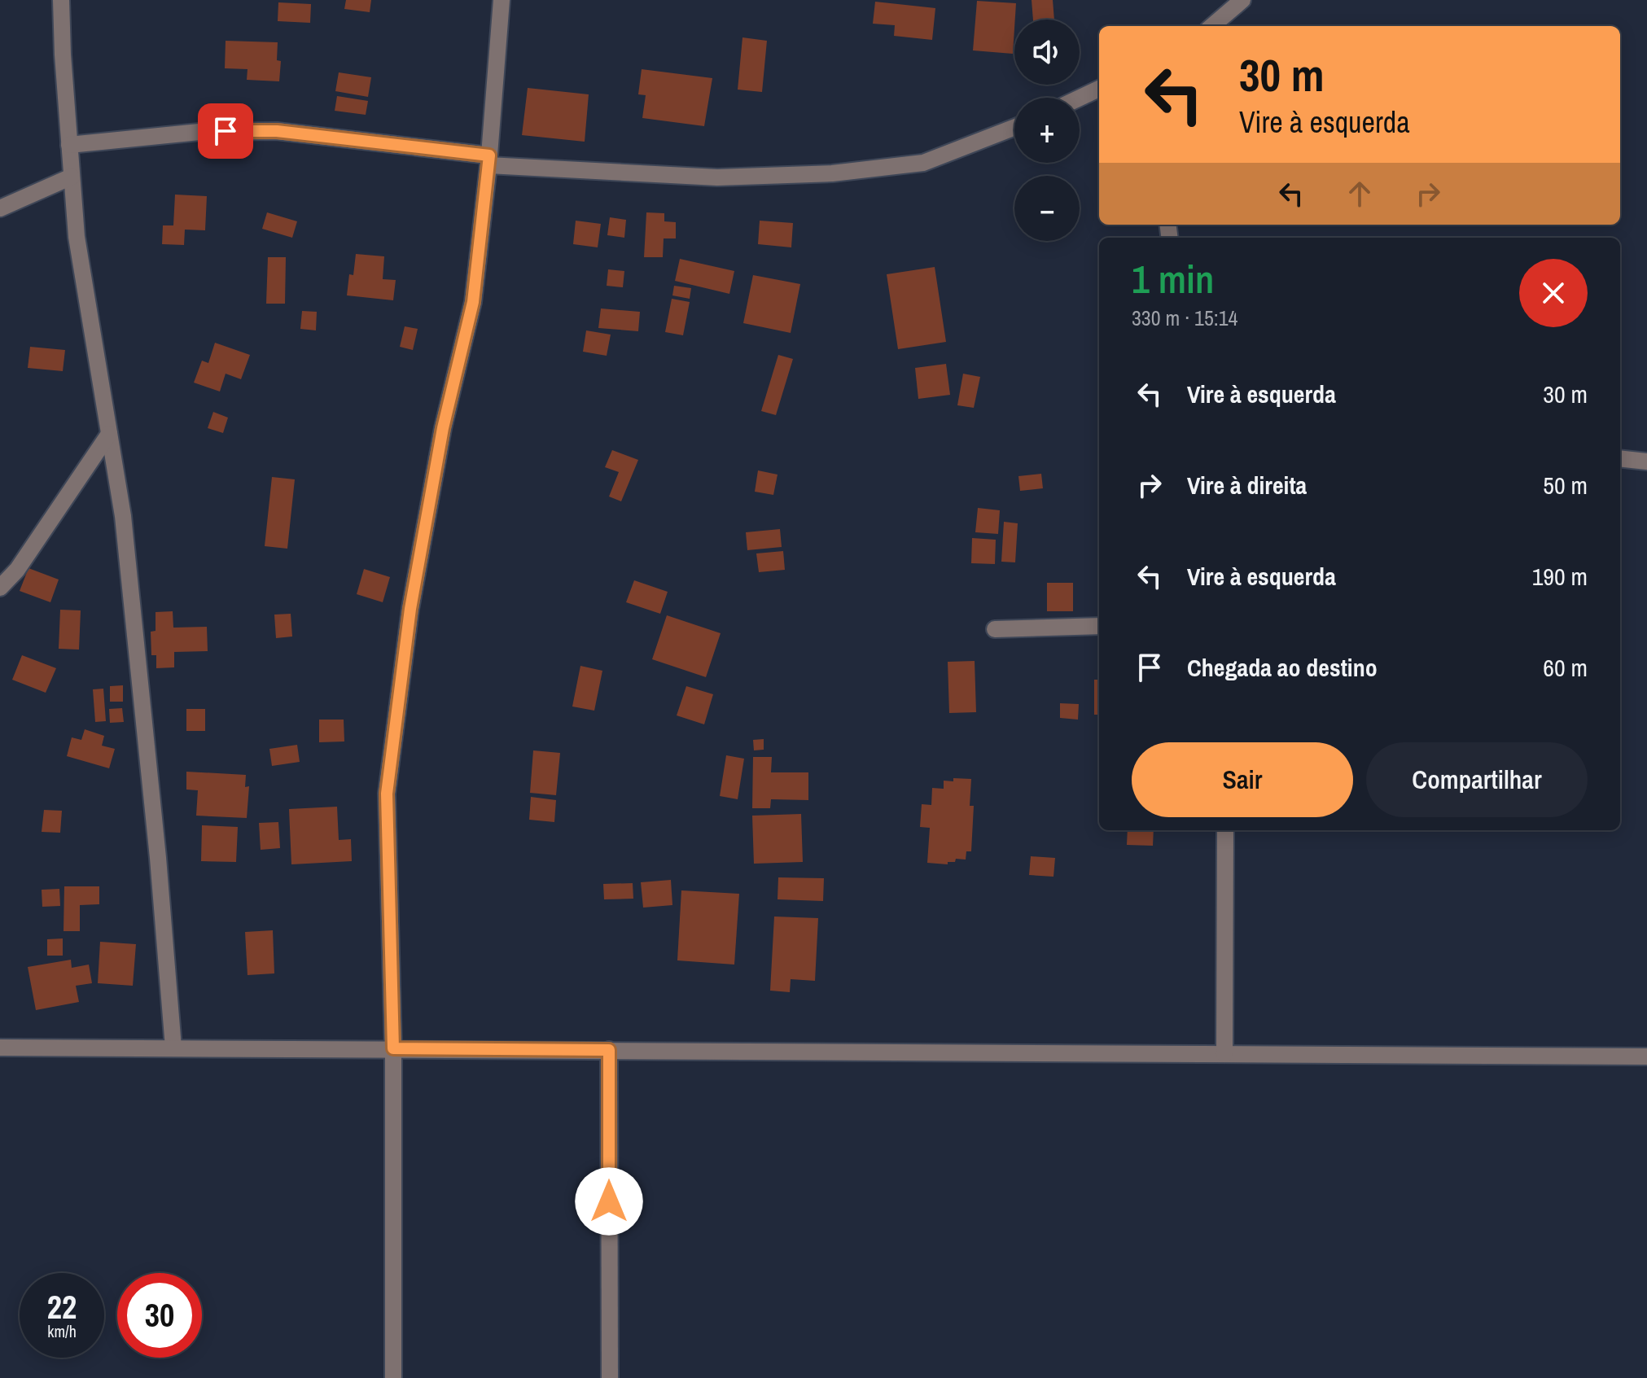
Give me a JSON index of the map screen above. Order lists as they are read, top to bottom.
{
  "page": {
    "map_buttons": ["+", "−"],
    "turn": ["30 m", "Vire à esquerda"],
    "heading": ["1 min", "330 m · 15:14"],
    "list": [
      {
        "name": "Vire à esquerda",
        "value": "30 m"
      },
      {
        "name": "Vire à direita",
        "value": "50 m"
      },
      {
        "name": "Vire à esquerda",
        "value": "190 m"
      },
      {
        "name": "Chegada ao destino",
        "value": "60 m"
      }
    ],
    "buttons": ["Sair", "Compartilhar"],
    "speed": "22 km/h",
    "limit": "30"
  }
}
